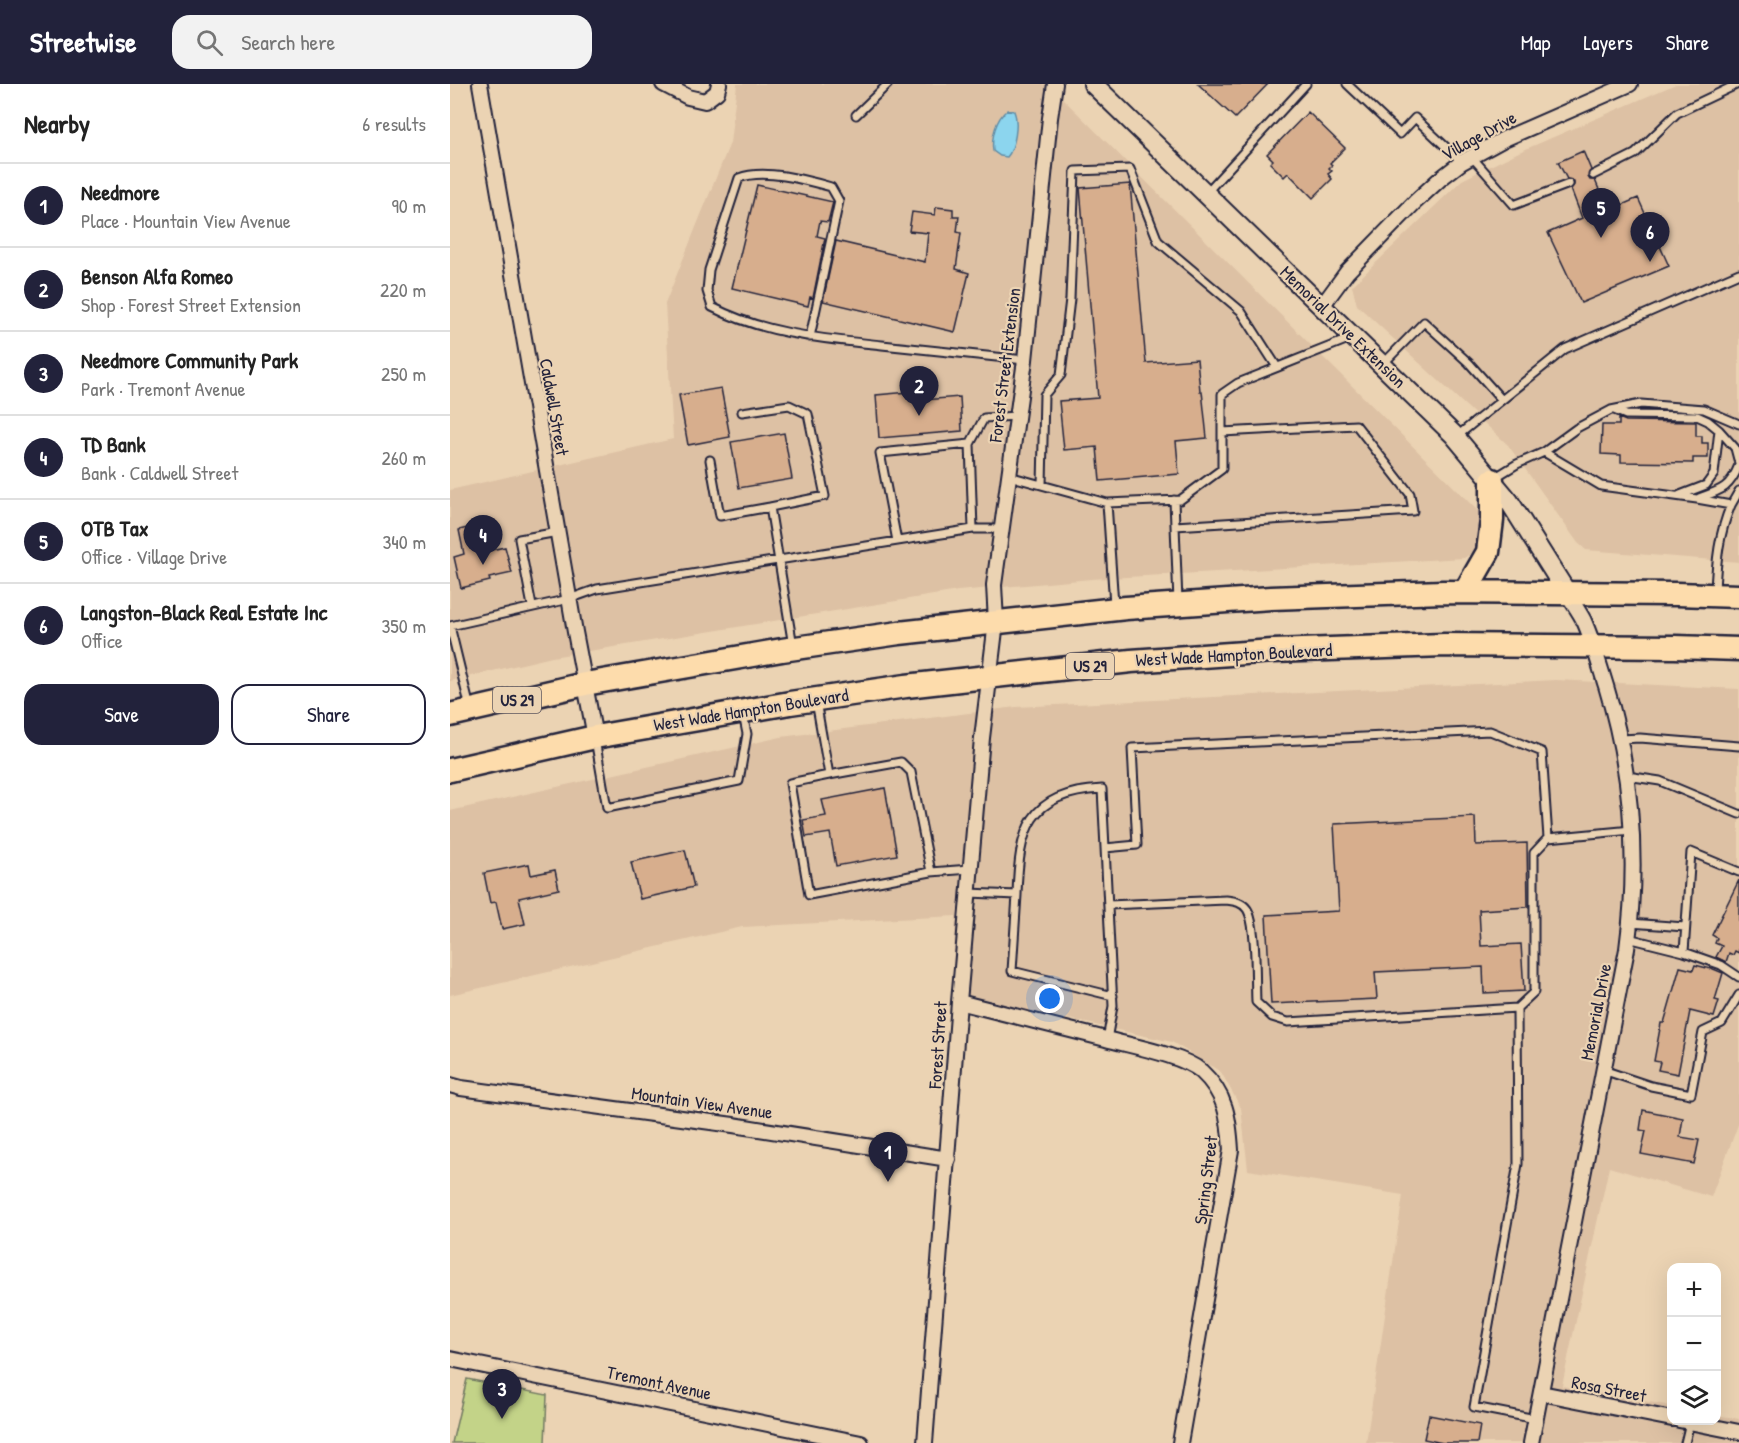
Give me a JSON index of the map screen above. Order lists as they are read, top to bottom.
{
  "streets": {
    "main road": ["West Wade Hampton Boulevard", "US 29"],
    "street": [
      "Village Drive",
      "Memorial Drive Extension",
      "Forest Street Extension",
      "Caldwell Street",
      "Memorial Drive",
      "Forest Street",
      "Mountain View Avenue",
      "Spring Street",
      "Tremont Avenue",
      "Rosa Street"
    ]
  },
  "crossings": [
    ["Village Drive", "Memorial Drive Extension"],
    ["Memorial Drive Extension", "US 29"],
    ["Memorial Drive Extension", "Memorial Drive"],
    ["Forest Street Extension", "US 29"],
    ["Forest Street Extension", "Forest Street"],
    ["Caldwell Street", "West Wade Hampton Boulevard"],
    ["Caldwell Street", "US 29"],
    ["West Wade Hampton Boulevard", "Memorial Drive"],
    ["West Wade Hampton Boulevard", "Forest Street"],
    ["US 29", "Memorial Drive"],
    ["Memorial Drive", "Rosa Street"],
    ["Forest Street", "Mountain View Avenue"],
    ["Forest Street", "Spring Street"]
  ],
  "page": {
    "header": "Streetwise",
    "search": "Search here",
    "nav": ["Map", "Layers", "Share"],
    "heading": ["Nearby", "6 results"],
    "list": [
      {
        "mark": "1",
        "name": "Needmore",
        "note": "Place · Mountain View Avenue",
        "value": "90 m"
      },
      {
        "mark": "2",
        "name": "Benson Alfa Romeo",
        "note": "Shop · Forest Street Extension",
        "value": "220 m"
      },
      {
        "mark": "3",
        "name": "Needmore Community Park",
        "note": "Park · Tremont Avenue",
        "value": "250 m"
      },
      {
        "mark": "4",
        "name": "TD Bank",
        "note": "Bank · Caldwell Street",
        "value": "260 m"
      },
      {
        "mark": "5",
        "name": "OTB Tax",
        "note": "Office · Village Drive",
        "value": "340 m"
      },
      {
        "mark": "6",
        "name": "Langston-Black Real Estate Inc",
        "note": "Office",
        "value": "350 m"
      }
    ],
    "pins": [
      "5",
      "6",
      "2",
      "4",
      "1",
      "3"
    ],
    "buttons": ["Save", "Share"],
    "map_buttons": ["+", "−"]
  }
}
